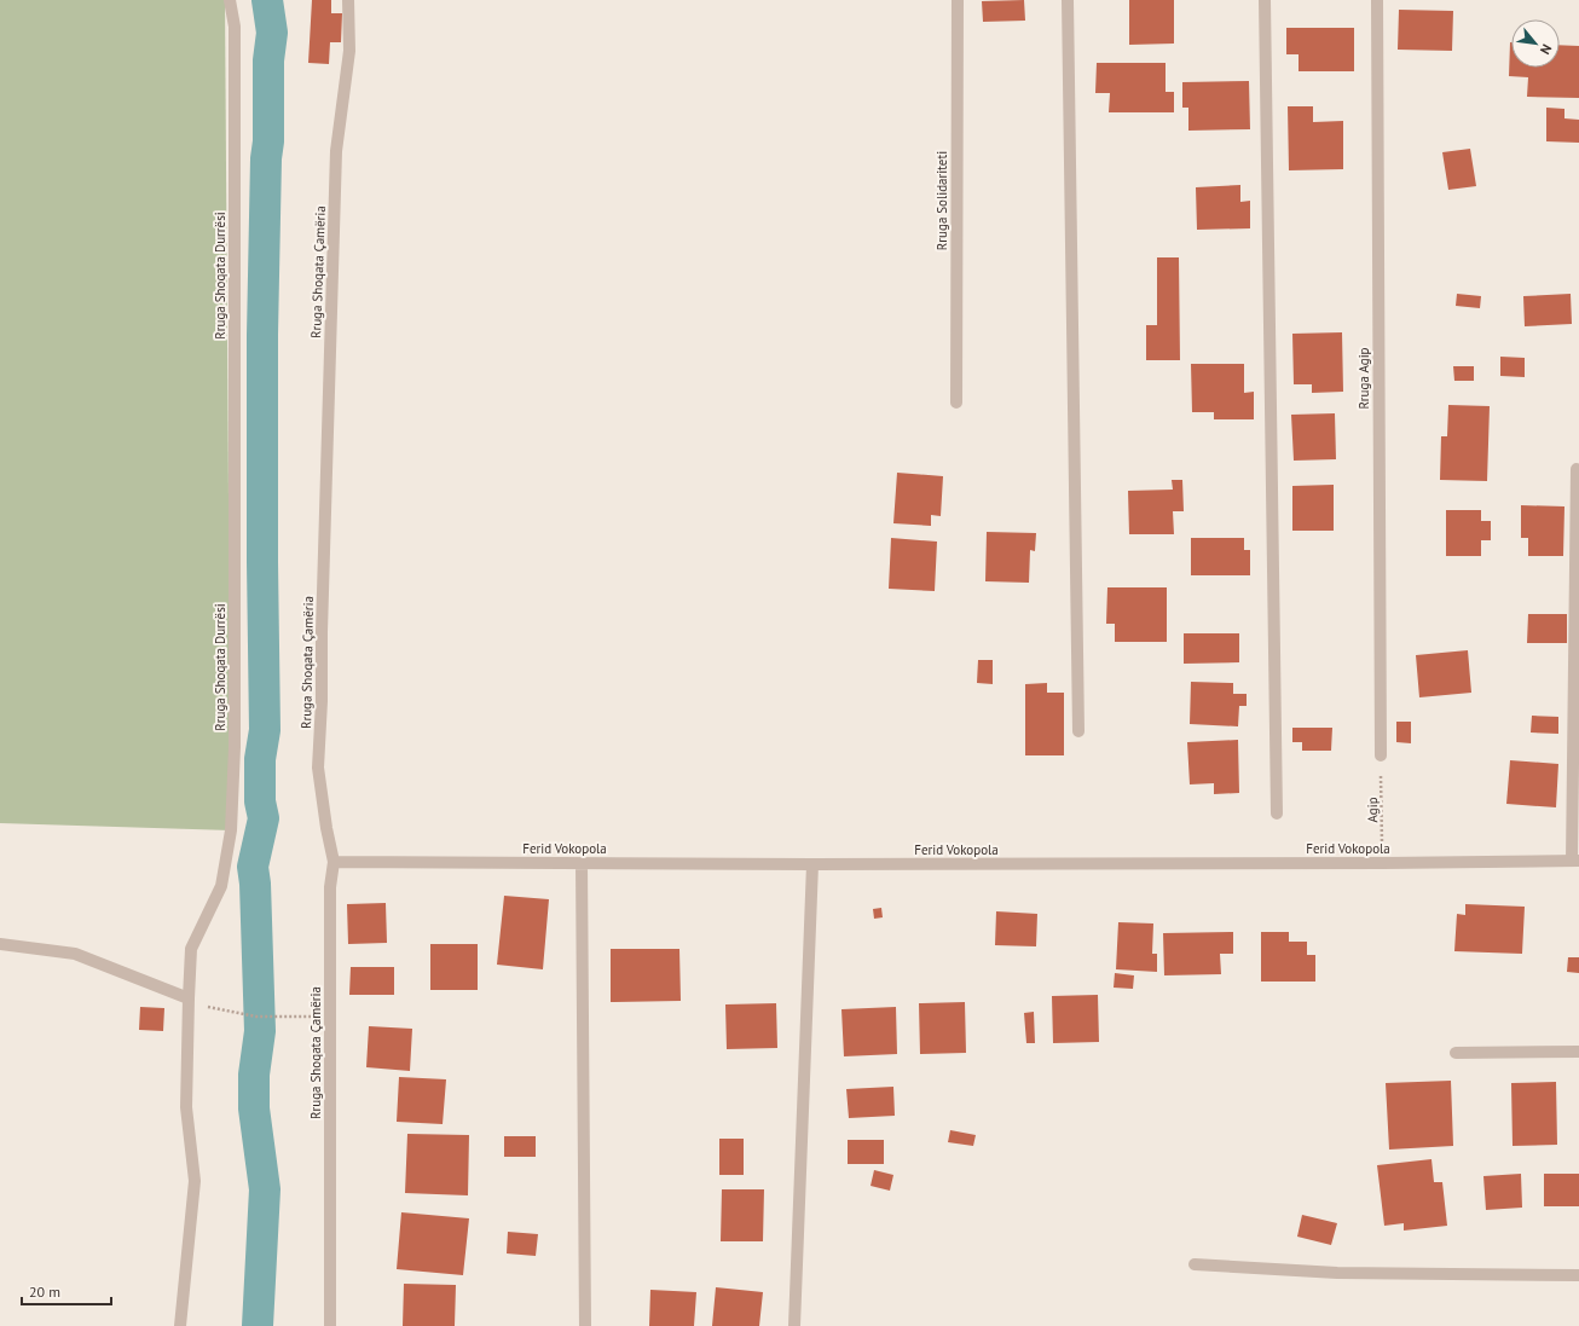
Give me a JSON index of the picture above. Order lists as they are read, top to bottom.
{
  "streets": {
    "street": [
      "Rruga Solidariteti",
      "Rruga Shoqata Çamëria",
      "Rruga Shoqata Durrësi",
      "Rruga Agip",
      "Ferid Vokopola"
    ],
    "path": ["Agip"]
  },
  "crossings": [
    ["Rruga Shoqata Çamëria", "Ferid Vokopola"],
    ["Rruga Agip", "Agip"],
    ["Agip", "Ferid Vokopola"]
  ],
  "scale_bar": "20 m",
  "north": "bottom right"
}
